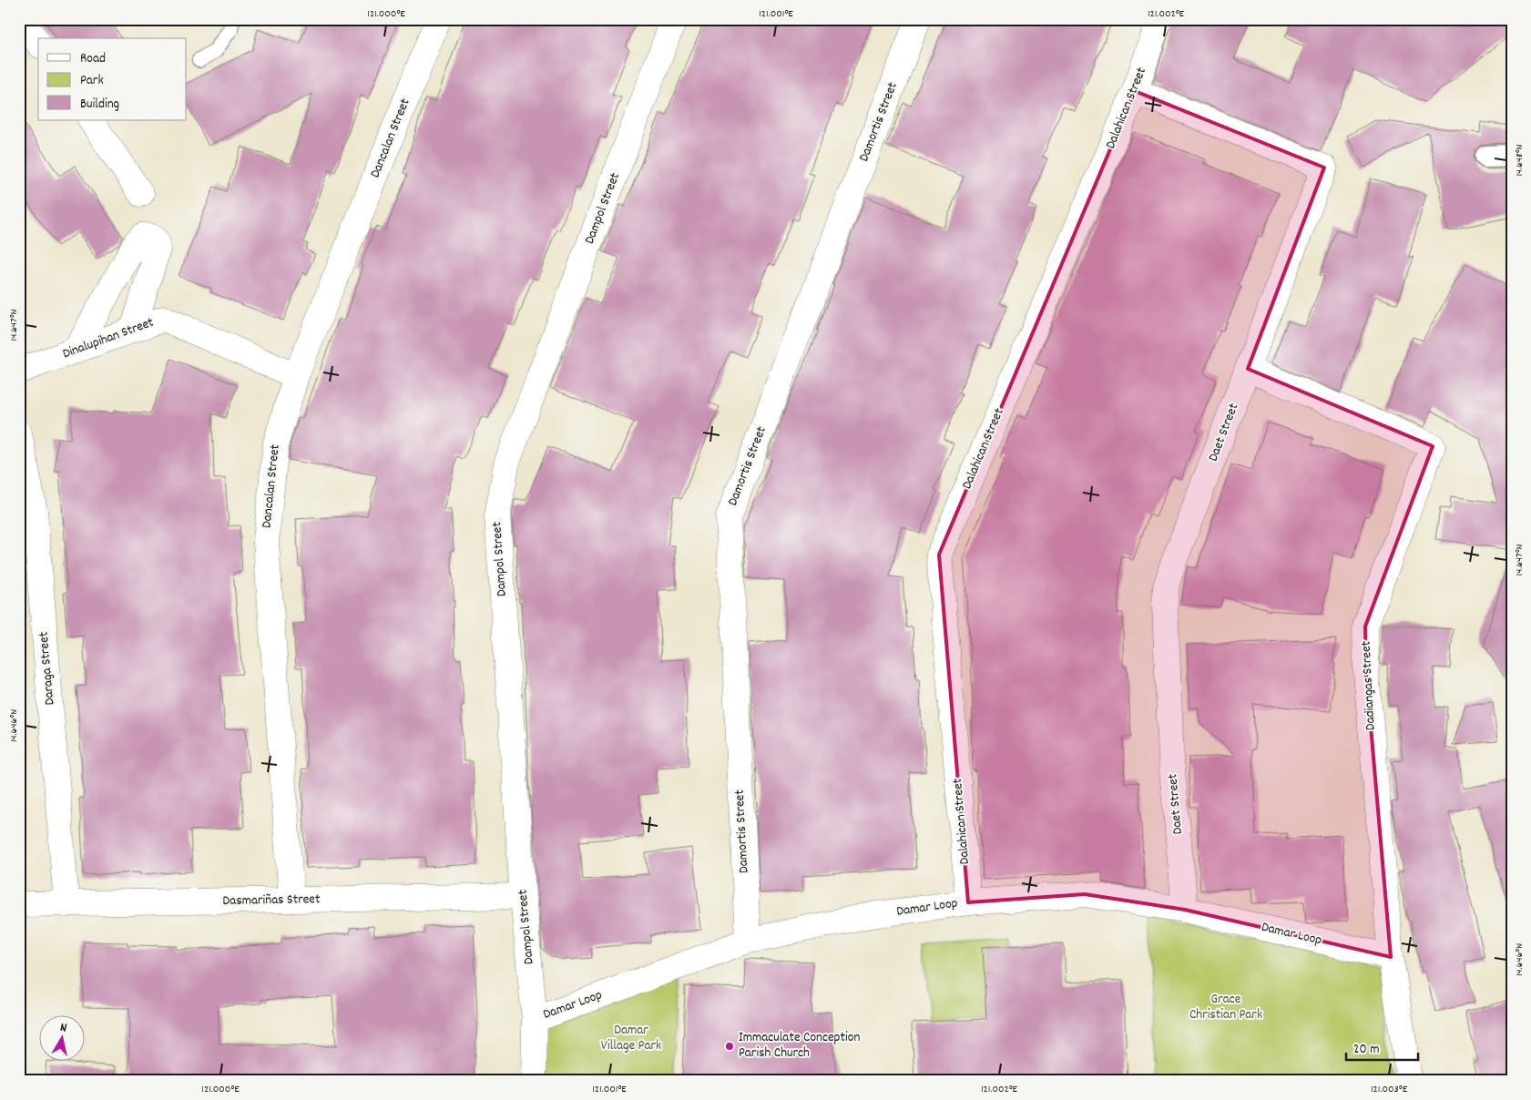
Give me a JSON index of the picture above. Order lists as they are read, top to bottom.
{
  "streets": {
    "street": [
      "Dalahican Street",
      "Damortis Street",
      "Dancalan Street",
      "Dampol Street",
      "Dinalupihan Street",
      "Daet Street",
      "Daraga Street",
      "Dadiangas Street",
      "Dasmariñas Street",
      "Damar Loop"
    ]
  },
  "crossings": [
    ["Dalahican Street", "Daet Street"],
    ["Dalahican Street", "Damar Loop"],
    ["Damortis Street", "Damar Loop"],
    ["Dancalan Street", "Dinalupihan Street"],
    ["Dancalan Street", "Dasmariñas Street"],
    ["Dampol Street", "Dasmariñas Street"],
    ["Dampol Street", "Damar Loop"],
    ["Daet Street", "Dadiangas Street"],
    ["Daet Street", "Damar Loop"],
    ["Daraga Street", "Dasmariñas Street"],
    ["Dadiangas Street", "Damar Loop"]
  ],
  "parks": ["Grace Christian Park", "Damar Village Park"],
  "places": ["Immaculate Conception Parish Church"],
  "legend": ["Road", "Park", "Building"],
  "scale_bar": "20 m",
  "north": "top",
  "coordinates": [
    "121.000°E",
    "121.001°E",
    "121.002°E",
    "14.648°N",
    "14.647°N",
    "14.646°N",
    "121.003°E"
  ]
}
